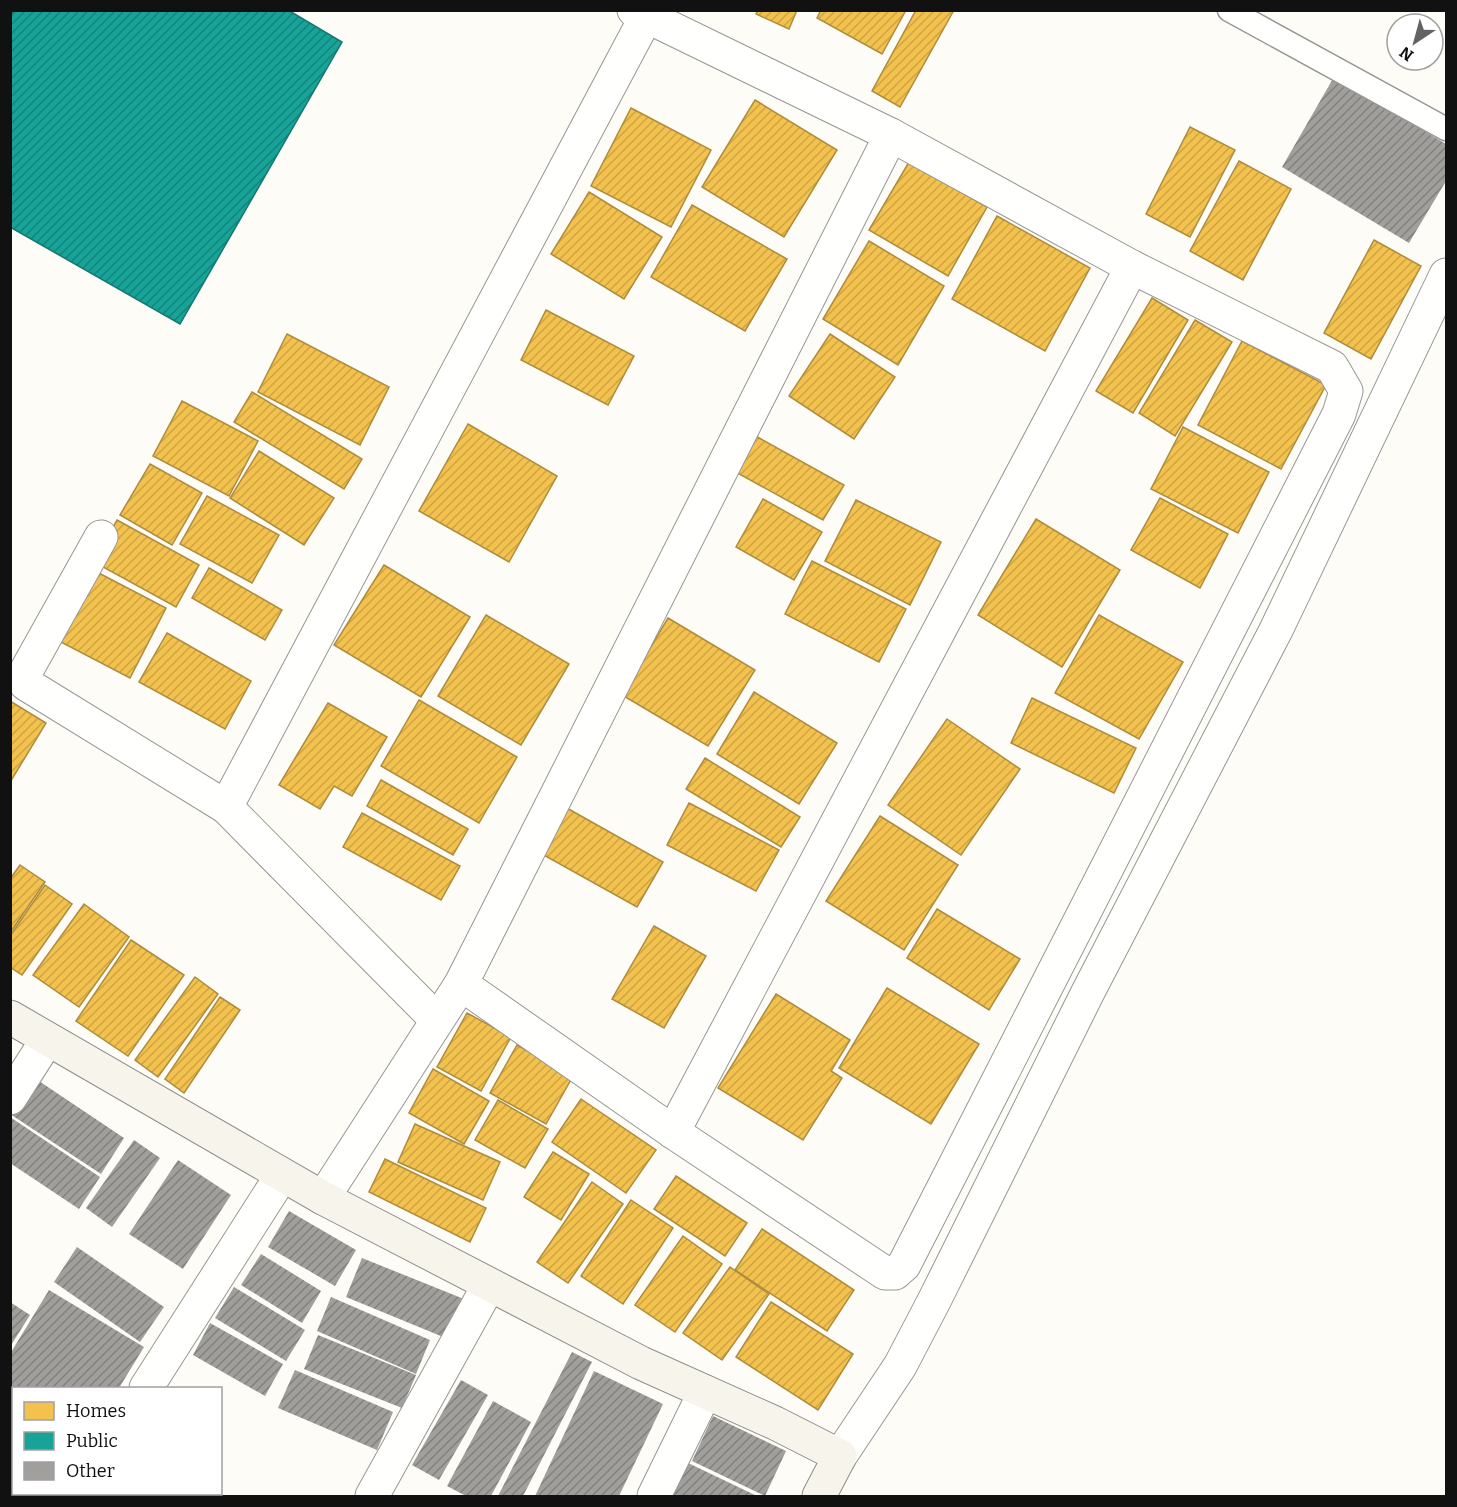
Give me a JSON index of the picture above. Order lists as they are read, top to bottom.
{
  "legend": ["Homes", "Public", "Other"],
  "north": "bottom left"
}
